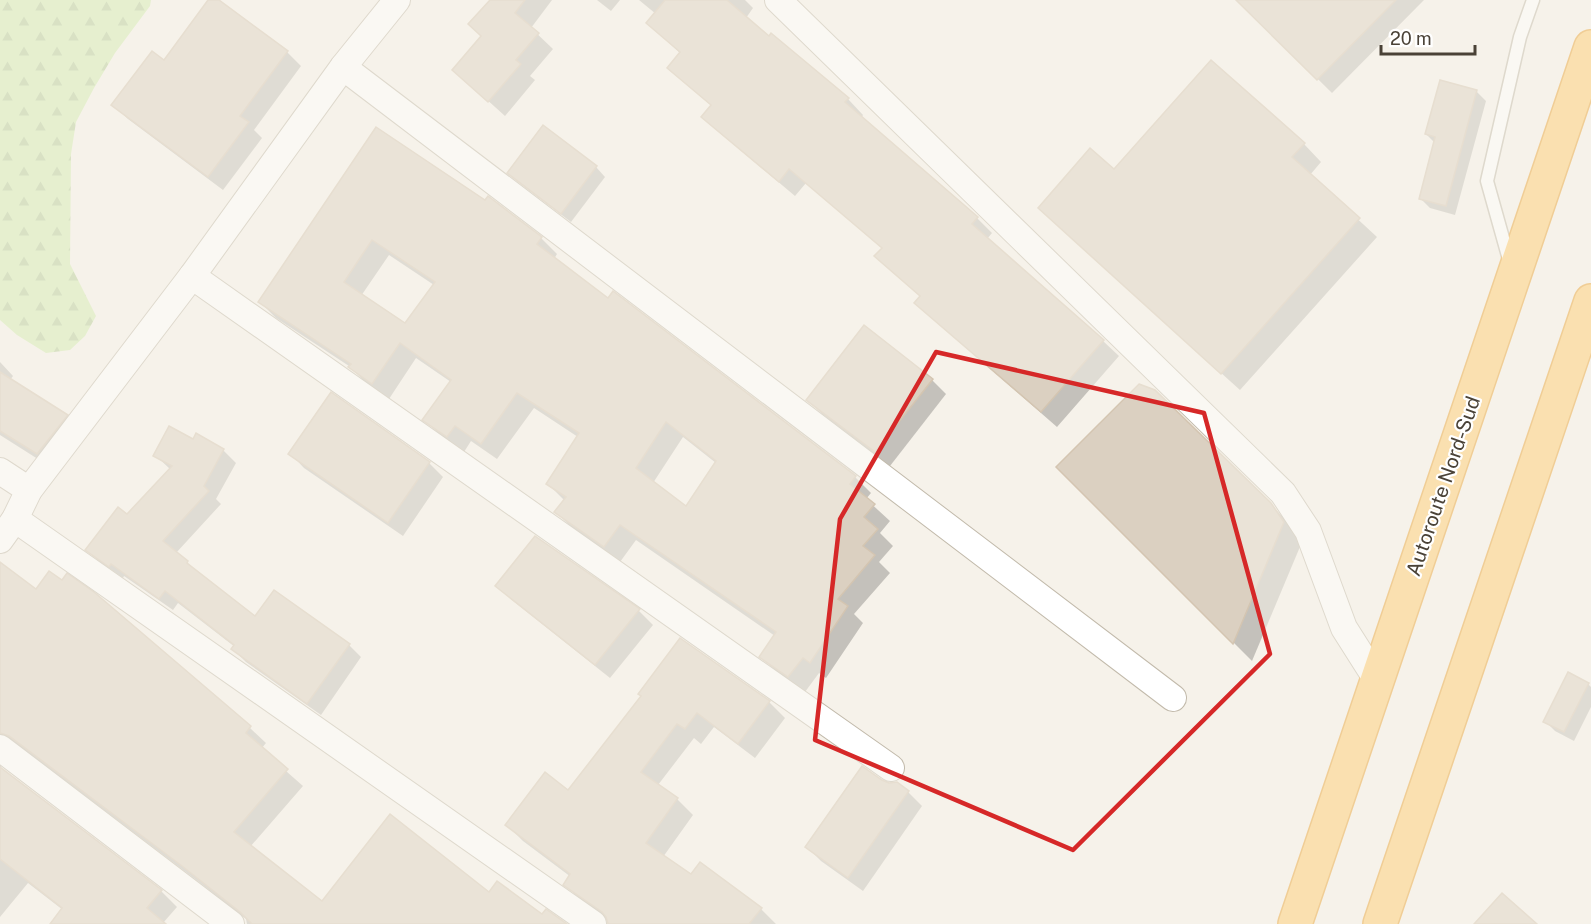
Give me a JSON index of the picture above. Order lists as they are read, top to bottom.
{
  "streets": {
    "highway": ["Autoroute Nord-Sud"]
  },
  "scale_bar": "20 m"
}
